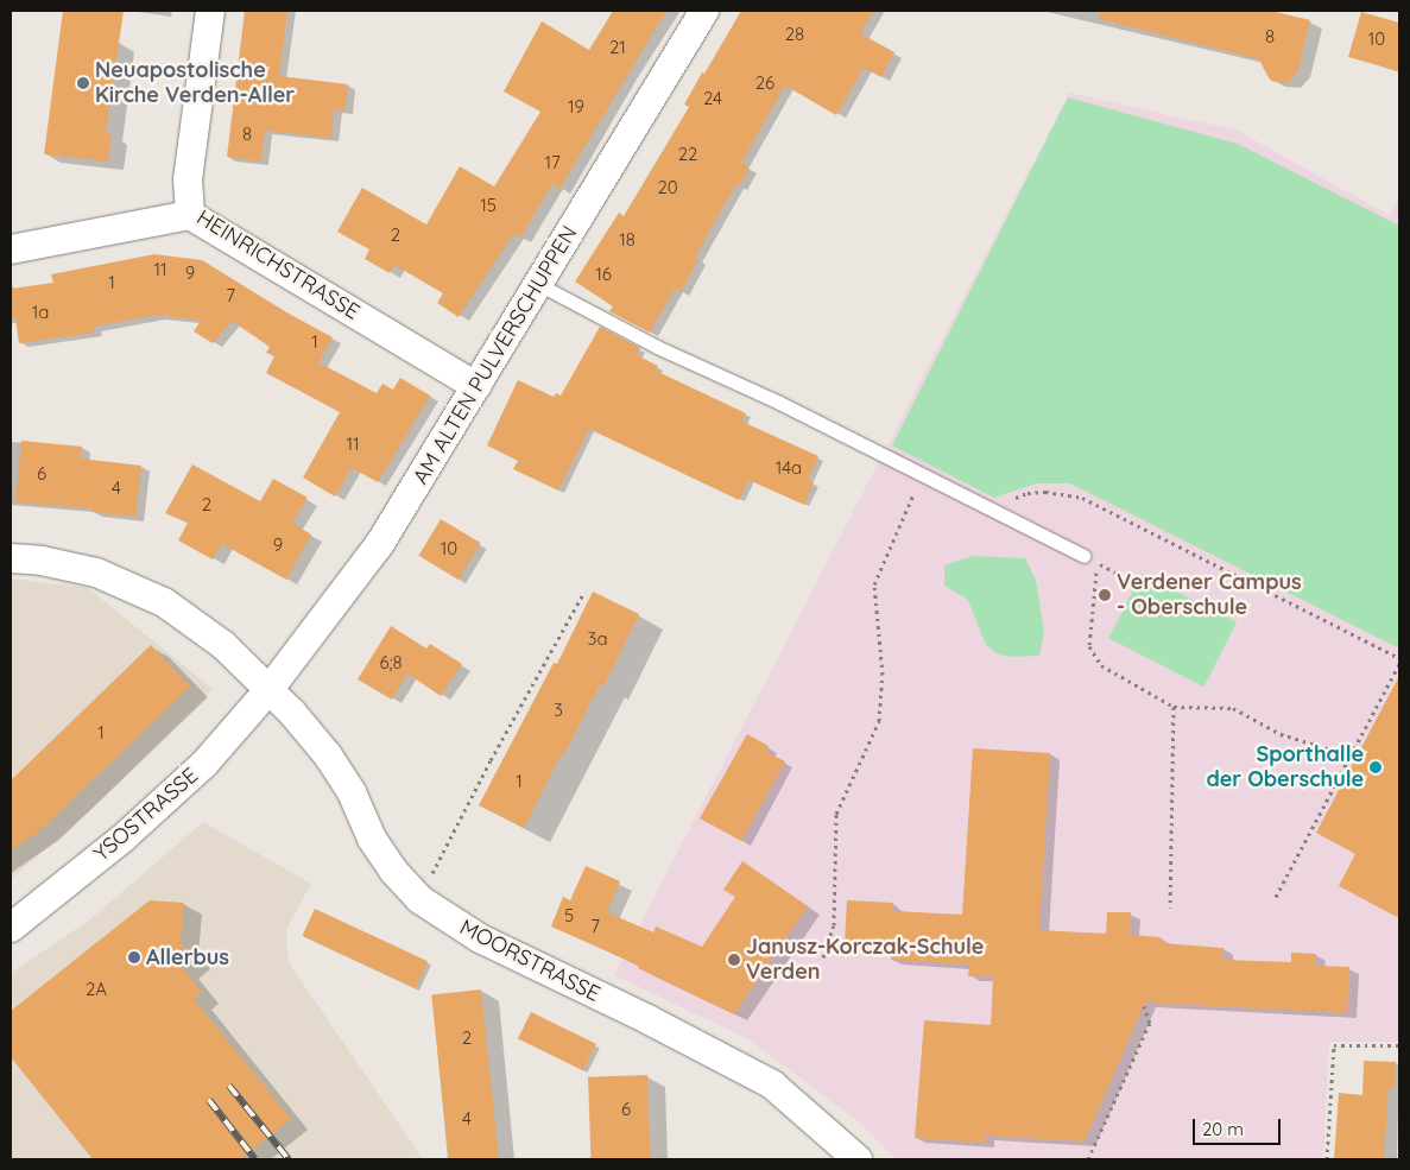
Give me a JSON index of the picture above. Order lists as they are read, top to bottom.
{
  "streets": {
    "street": [
      "HEINRICHSTRASSE",
      "AM ALTEN PULVERSCHUPPEN",
      "YSOSTRASSE",
      "MOORSTRASSE"
    ]
  },
  "crossings": [
    ["HEINRICHSTRASSE", "AM ALTEN PULVERSCHUPPEN"],
    ["AM ALTEN PULVERSCHUPPEN", "YSOSTRASSE"],
    ["AM ALTEN PULVERSCHUPPEN", "MOORSTRASSE"],
    ["YSOSTRASSE", "MOORSTRASSE"]
  ],
  "places": [
    "Neuapostolische Kirche Verden-Aller",
    "Verdener Campus - Oberschule",
    "Sporthalle der Oberschule",
    "Allerbus",
    "Janusz-Korczak-Schule Verden"
  ],
  "house_numbers": [
    "28",
    "8",
    "10",
    "21",
    "26",
    "24",
    "19",
    "8",
    "22",
    "17",
    "20",
    "15",
    "2",
    "18",
    "11",
    "9",
    "16",
    "1",
    "7",
    "1a",
    "1",
    "11",
    "14a",
    "6",
    "4",
    "2",
    "9",
    "10",
    "3a",
    "6;8",
    "3",
    "1",
    "1",
    "5",
    "7",
    "2A",
    "2",
    "6",
    "4"
  ],
  "scale_bar": "20 m"
}
